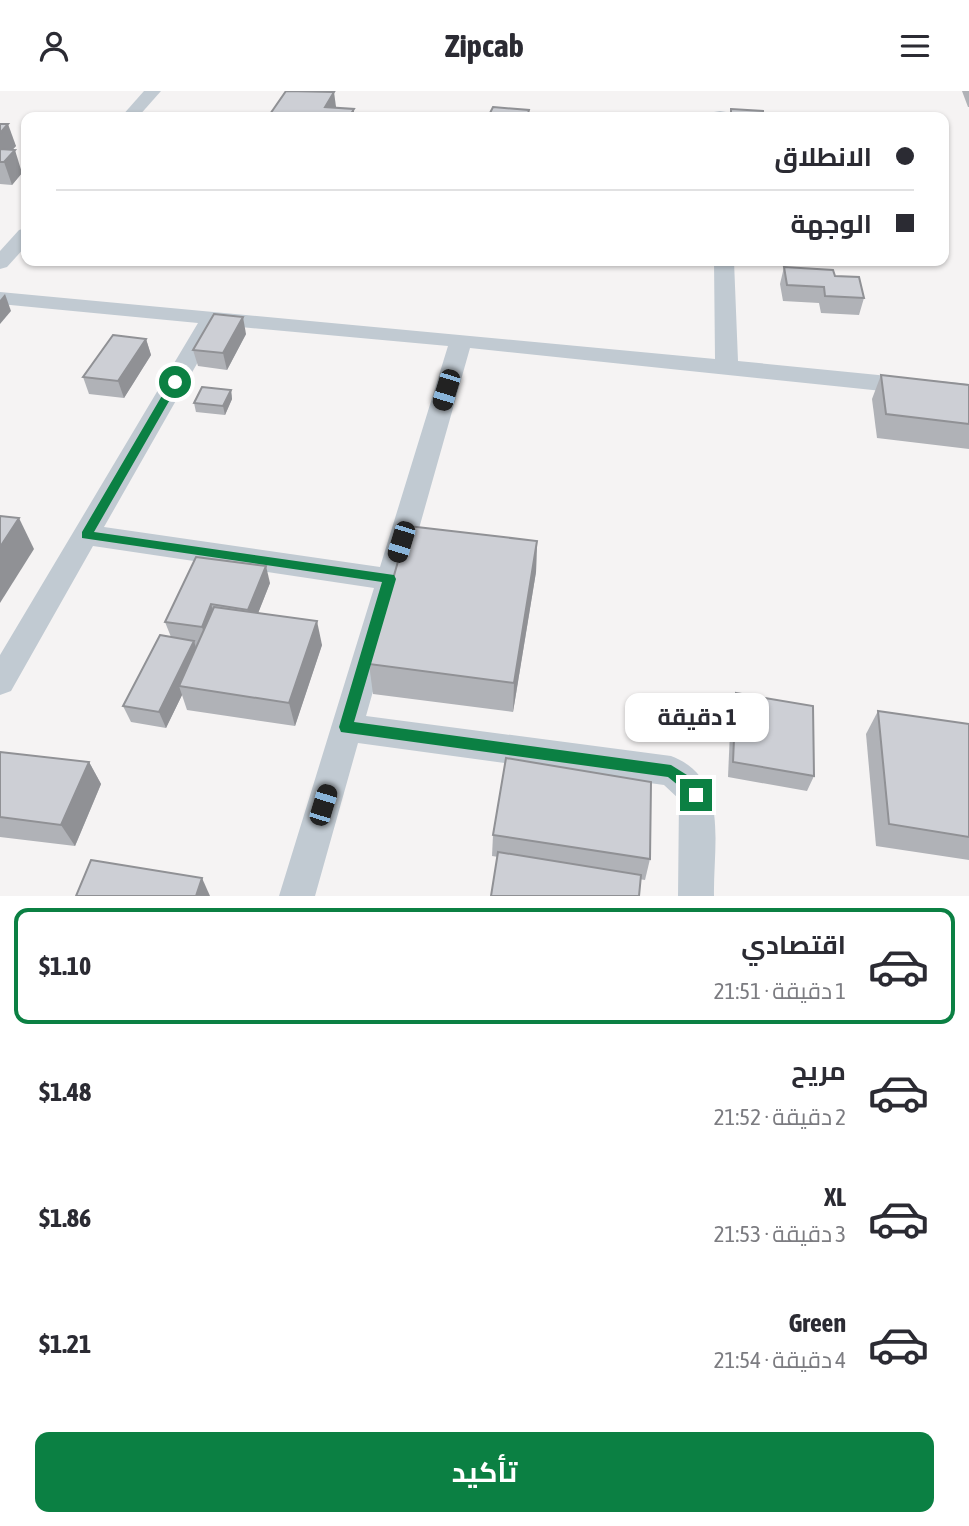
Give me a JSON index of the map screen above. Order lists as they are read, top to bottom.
{
  "page": {
    "header": "Zipcab",
    "banner": ["الانطلاق", "الوجهة"],
    "bubble": "1 دقيقة",
    "list": [
      {
        "name": "اقتصادي",
        "note": "1 دقيقة · 21:51",
        "value": "$1.10"
      },
      {
        "name": "مريح",
        "note": "2 دقيقة · 21:52",
        "value": "$1.48"
      },
      {
        "name": "XL",
        "note": "3 دقيقة · 21:53",
        "value": "$1.86"
      },
      {
        "name": "Green",
        "note": "4 دقيقة · 21:54",
        "value": "$1.21"
      }
    ],
    "buttons": "تأكيد"
  }
}
